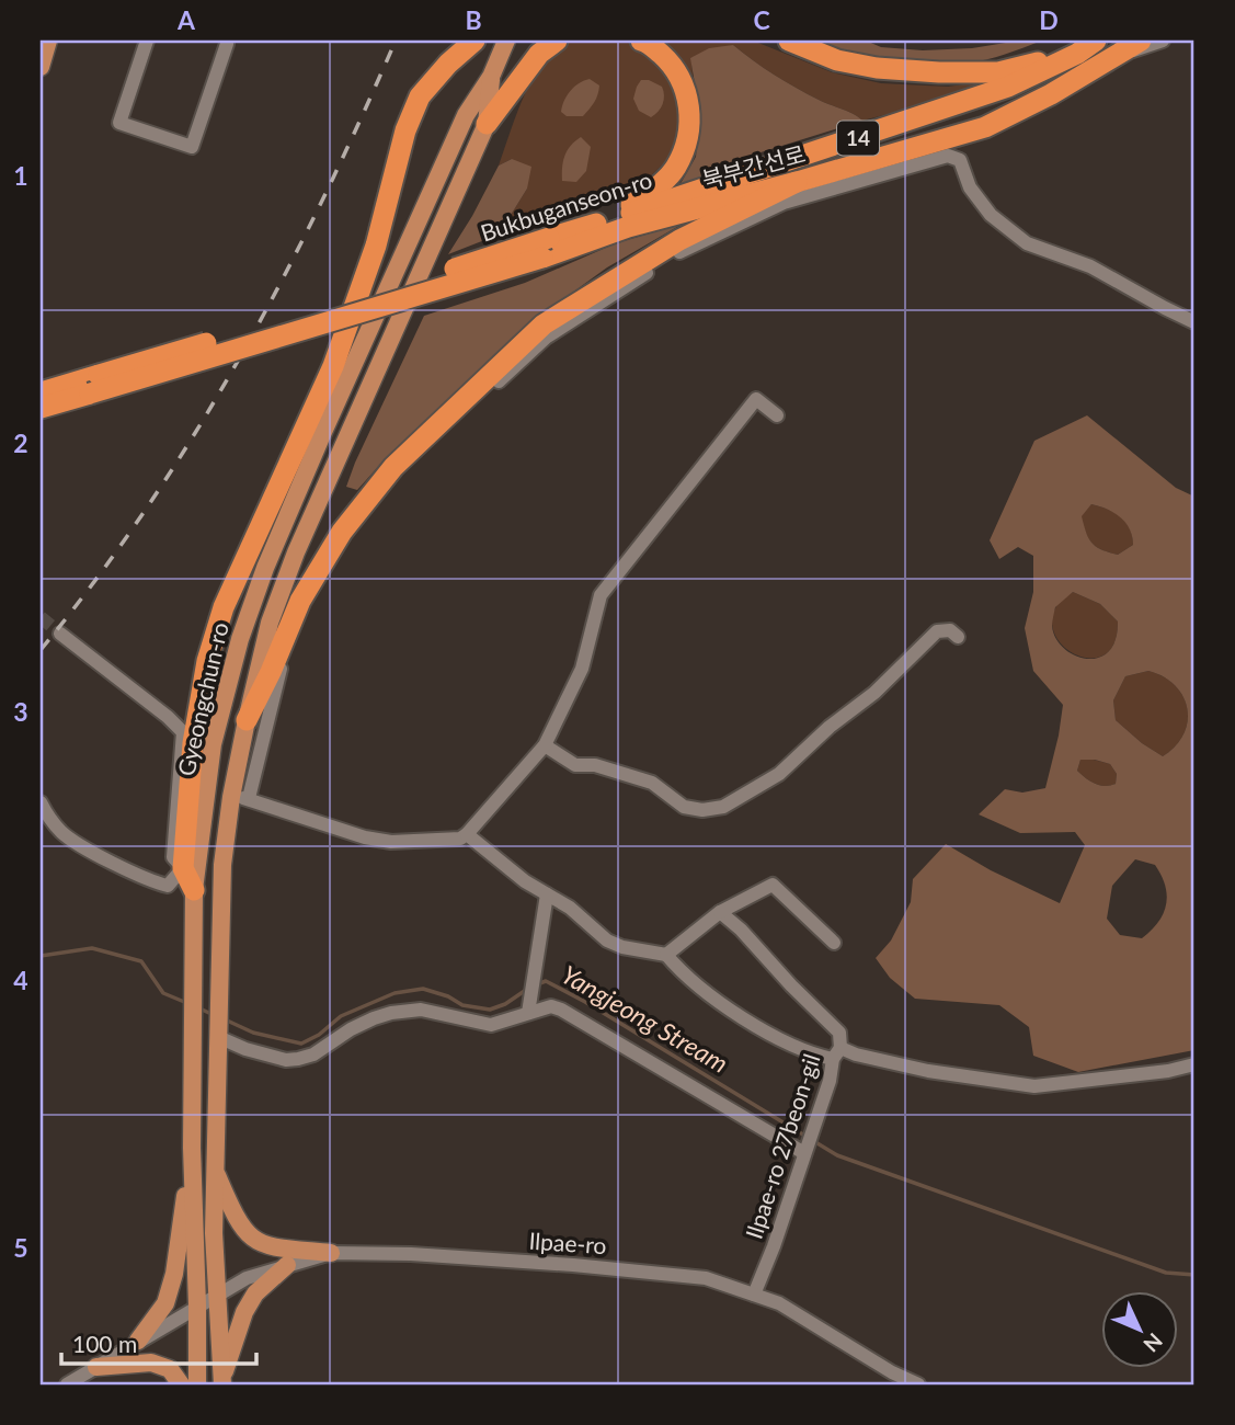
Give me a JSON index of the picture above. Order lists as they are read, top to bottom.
{
  "streets": {
    "highway": ["14", "북부간선로", "Bukbuganseon-ro"],
    "main road": ["Gyeongchun-ro"],
    "street": ["Ilpae-ro 27beon-gil", "Ilpae-ro"]
  },
  "crossings": [
    ["북부간선로", "Bukbuganseon-ro"],
    ["Gyeongchun-ro", "Ilpae-ro"],
    ["Ilpae-ro 27beon-gil", "Ilpae-ro"]
  ],
  "water": ["Yangjeong Stream"],
  "scale_bar": "100 m",
  "north": "bottom right",
  "grid": {
    "columns": [
      "A",
      "B",
      "C",
      "D"
    ],
    "rows": [
      "1",
      "2",
      "3",
      "4",
      "5"
    ]
  }
}
